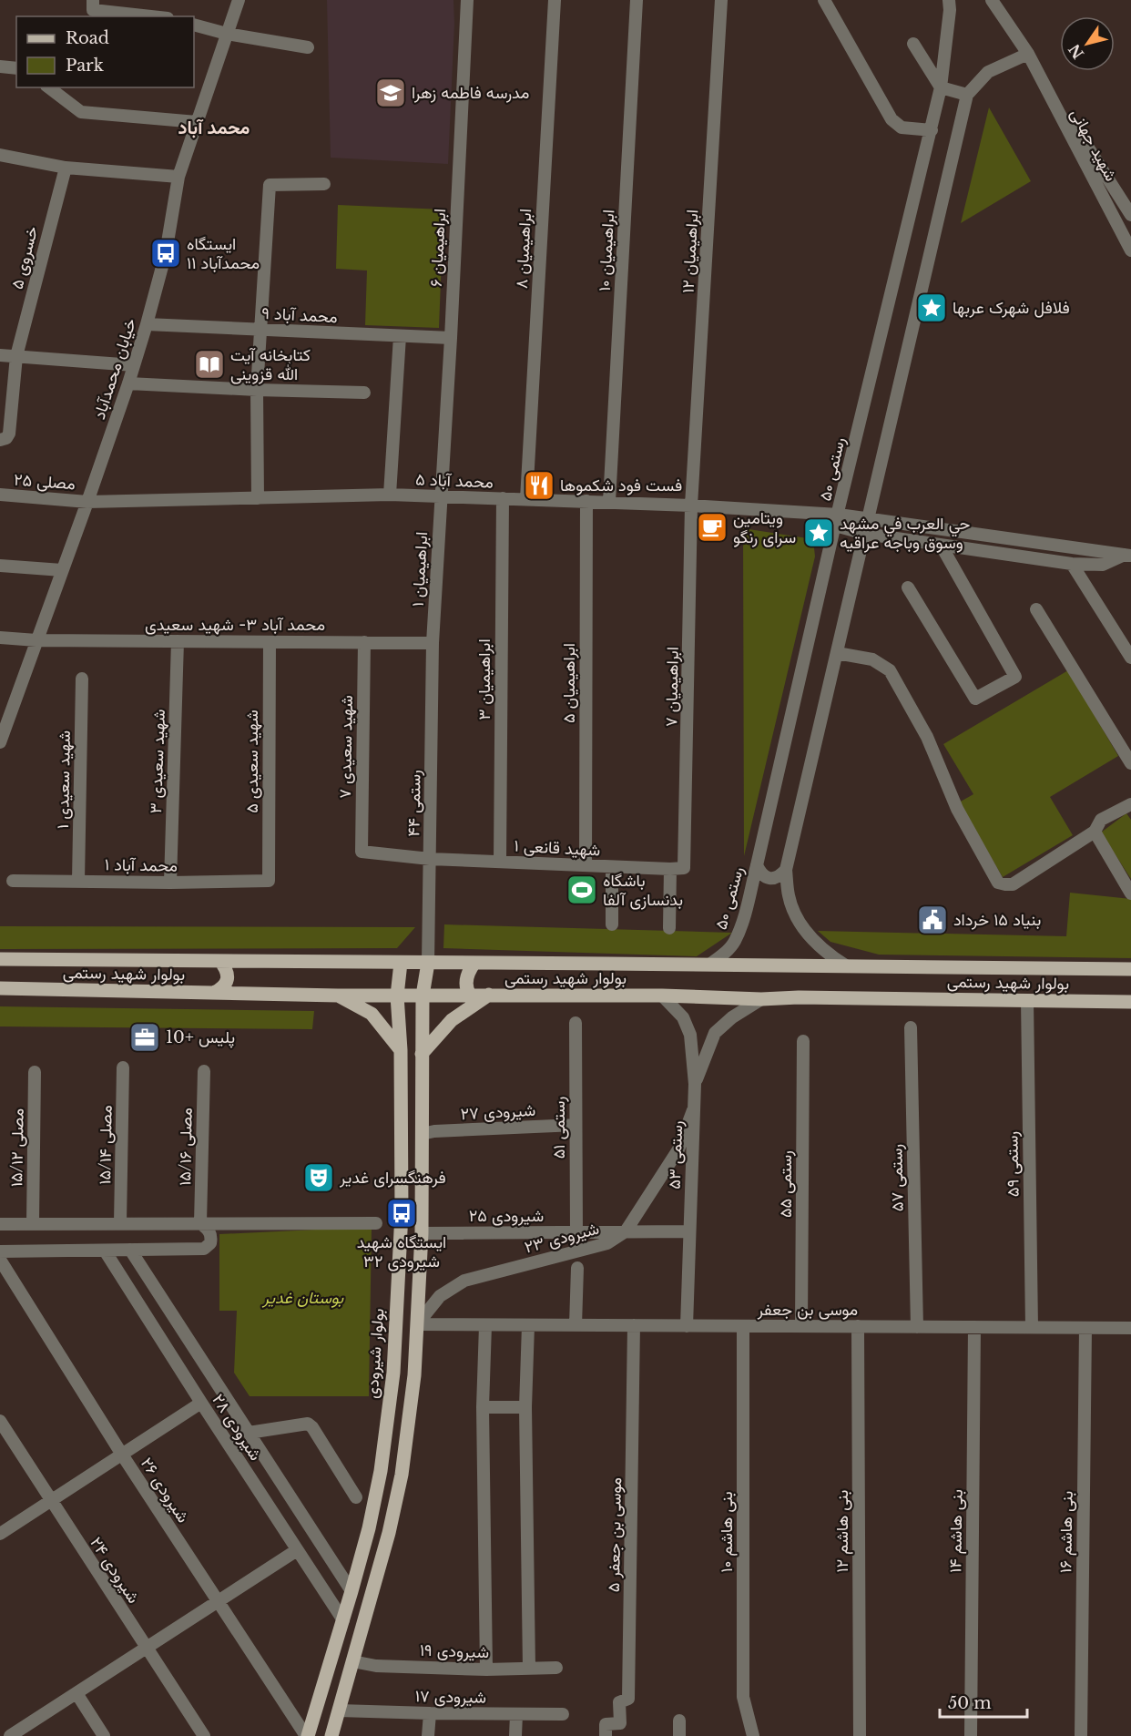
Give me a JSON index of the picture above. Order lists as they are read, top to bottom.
{
  "streets": {
    "main road": ["بولوار شهید رستمی", "بولوار شیرودی"],
    "street": [
      "شهید جهانی",
      "ابراهیمیان ۶",
      "ابراهیمیان ۸",
      "ابراهیمیان ۱۰",
      "ابراهیمیان ۱۲",
      "خسروی ۵",
      "محمد آباد ۹",
      "خیابان محمدآباد",
      "رستمی ۵۰",
      "محمد آباد ۵",
      "مصلی ۲۵",
      "ابراهیمیان ۱",
      "محمد آباد ۳- شهید سعیدی",
      "ابراهیمیان ۳",
      "ابراهیمیان ۵",
      "ابراهیمیان ۷",
      "شهید سعیدی ۷",
      "شهید سعیدی ۳",
      "شهید سعیدی ۵",
      "شهید سعیدی ۱",
      "رستمی ۴۴",
      "شهید قانعی ۱",
      "محمد آباد ۱",
      "شیرودی ۲۷",
      "رستمی ۵۱",
      "مصلی ۱۵/۱۴",
      "مصلی ۱۵/۱۶",
      "مصلی ۱۵/۱۲",
      "رستمی ۵۳",
      "رستمی ۵۹",
      "رستمی ۵۷",
      "رستمی ۵۵",
      "شیرودی ۲۵",
      "شیرودی ۲۳",
      "موسی بن جعفر",
      "شیرودی ۲۸",
      "شیرودی ۲۶",
      "بنی هاشم ۱۲",
      "بنی هاشم ۱۴",
      "بنی هاشم ۱۰",
      "بنی هاشم ۱۶",
      "موسی بن جعفر ۵",
      "شیرودی ۲۴",
      "شیرودی ۱۹",
      "شیرودی ۱۷"
    ]
  },
  "crossings": [
    ["ابراهیمیان ۶", "محمد آباد ۹"],
    ["ابراهیمیان ۶", "محمد آباد ۵"],
    ["ابراهیمیان ۶", "ابراهیمیان ۱"],
    ["ابراهیمیان ۸", "محمد آباد ۵"],
    ["ابراهیمیان ۱۰", "محمد آباد ۵"],
    ["ابراهیمیان ۱۲", "محمد آباد ۵"],
    ["ابراهیمیان ۱۲", "ابراهیمیان ۷"],
    ["محمد آباد ۹", "خیابان محمدآباد"],
    ["خیابان محمدآباد", "محمد آباد ۵"],
    ["خیابان محمدآباد", "مصلی ۲۵"],
    ["خیابان محمدآباد", "محمد آباد ۳- شهید سعیدی"],
    ["رستمی ۵۰", "محمد آباد ۵"],
    ["رستمی ۵۰", "بولوار شهید رستمی"],
    ["محمد آباد ۵", "مصلی ۲۵"],
    ["محمد آباد ۵", "ابراهیمیان ۱"],
    ["محمد آباد ۵", "ابراهیمیان ۳"],
    ["محمد آباد ۵", "ابراهیمیان ۵"],
    ["محمد آباد ۵", "ابراهیمیان ۷"],
    ["ابراهیمیان ۱", "محمد آباد ۳- شهید سعیدی"],
    ["ابراهیمیان ۱", "رستمی ۴۴"],
    ["محمد آباد ۳- شهید سعیدی", "شهید سعیدی ۷"],
    ["محمد آباد ۳- شهید سعیدی", "شهید سعیدی ۳"],
    ["محمد آباد ۳- شهید سعیدی", "شهید سعیدی ۵"],
    ["محمد آباد ۳- شهید سعیدی", "رستمی ۴۴"],
    ["ابراهیمیان ۳", "شهید قانعی ۱"],
    ["ابراهیمیان ۵", "شهید قانعی ۱"],
    ["ابراهیمیان ۷", "شهید قانعی ۱"],
    ["شهید سعیدی ۷", "شهید قانعی ۱"],
    ["شهید سعیدی ۳", "محمد آباد ۱"],
    ["شهید سعیدی ۵", "محمد آباد ۱"],
    ["شهید سعیدی ۱", "محمد آباد ۱"],
    ["رستمی ۴۴", "شهید قانعی ۱"],
    ["رستمی ۴۴", "بولوار شهید رستمی"],
    ["بولوار شهید رستمی", "رستمی ۵۳"],
    ["بولوار شهید رستمی", "رستمی ۵۹"],
    ["بولوار شهید رستمی", "بولوار شیرودی"],
    ["شیرودی ۲۷", "رستمی ۵۱"],
    ["رستمی ۵۱", "شیرودی ۲۵"],
    ["رستمی ۵۳", "شیرودی ۲۵"],
    ["رستمی ۵۳", "شیرودی ۲۳"],
    ["رستمی ۵۳", "موسی بن جعفر"],
    ["رستمی ۵۹", "موسی بن جعفر"],
    ["رستمی ۵۷", "موسی بن جعفر"],
    ["رستمی ۵۵", "موسی بن جعفر"],
    ["شیرودی ۲۵", "شیرودی ۲۳"],
    ["شیرودی ۲۳", "موسی بن جعفر"],
    ["موسی بن جعفر", "بنی هاشم ۱۲"],
    ["موسی بن جعفر", "بنی هاشم ۱۴"],
    ["موسی بن جعفر", "بنی هاشم ۱۰"],
    ["موسی بن جعفر", "بنی هاشم ۱۶"],
    ["موسی بن جعفر", "موسی بن جعفر ۵"],
    ["بولوار شیرودی", "شیرودی ۲۸"],
    ["بولوار شیرودی", "شیرودی ۲۶"]
  ],
  "districts": ["محمد آباد"],
  "parks": ["بوستان غدیر"],
  "places": {
    "school or university": ["مدرسه فاطمه زهرا"],
    "bus stop": ["ایستگاه محمدآباد ۱۱", "ایستگاه شهید شیرودی ۳۲"],
    "place": ["فلافل شهرک عربها", "حي العرب في مشهد وسوق وباجه عراقيه"],
    "library": ["کتابخانه آیت الله قزوینی"],
    "restaurant": ["فست فود شکموها"],
    "cafe": ["ویتامین سرای رنگو"],
    "sports": ["باشگاه بدنسازی آلفا"],
    "public building": ["بنیاد ۱۵ خرداد"],
    "office": ["پلیس +10"],
    "theatre": ["فرهنگسرای غدیر"]
  },
  "legend": ["Road", "Park"],
  "scale_bar": "50 m",
  "north": "bottom left"
}
